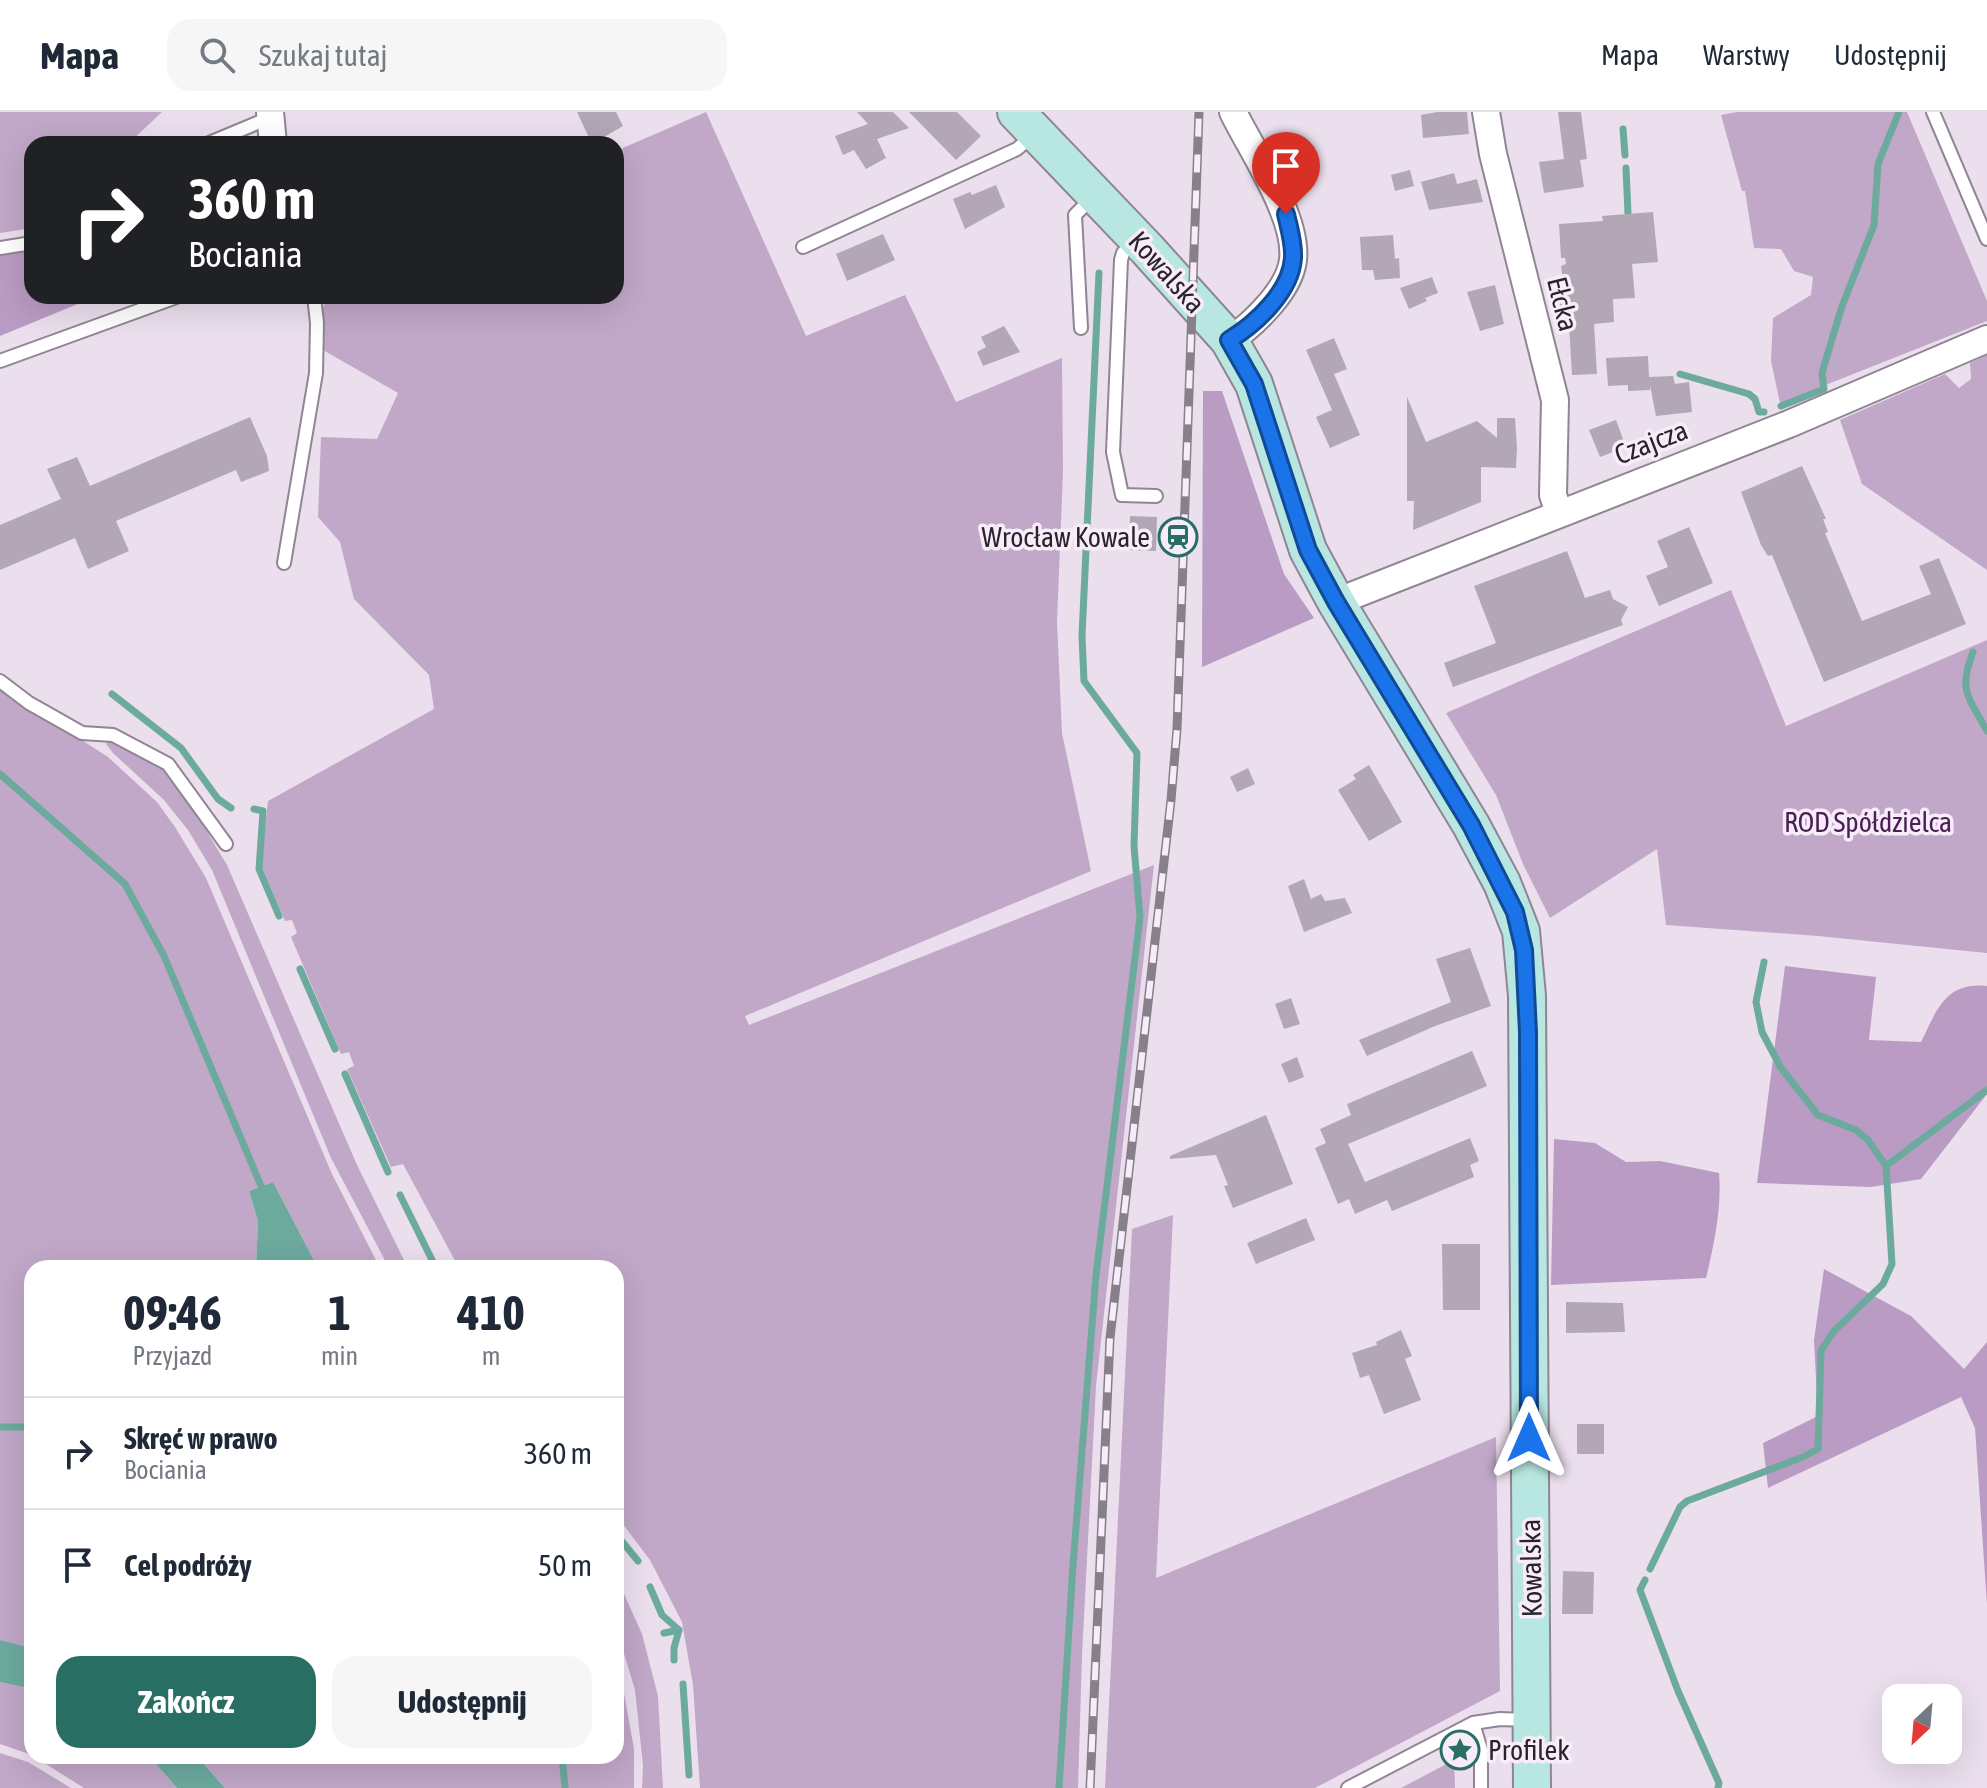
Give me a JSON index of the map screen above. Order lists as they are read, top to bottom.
{
  "streets": {
    "street": ["Kowalska", "Ełcka", "Czajcza"]
  },
  "crossings": [
    ["Kowalska", "Czajcza"],
    ["Ełcka", "Czajcza"]
  ],
  "parks": ["ROD Spółdzielca"],
  "places": {
    "station": ["Wrocław Kowale"],
    "place": ["Profilek"]
  },
  "north": "bottom left",
  "page": {
    "header": "Mapa",
    "search": "Szukaj tutaj",
    "nav": ["Mapa", "Warstwy", "Udostępnij"],
    "turn": ["360 m", "Bociania"],
    "eta": [
      "09:46",
      "Przyjazd",
      "1",
      "min",
      "410",
      "m"
    ],
    "list": [
      {
        "name": "Skręć w prawo",
        "note": "Bociania",
        "value": "360 m"
      },
      {
        "name": "Cel podróży",
        "value": "50 m"
      }
    ],
    "buttons": ["Zakończ", "Udostępnij"]
  }
}
